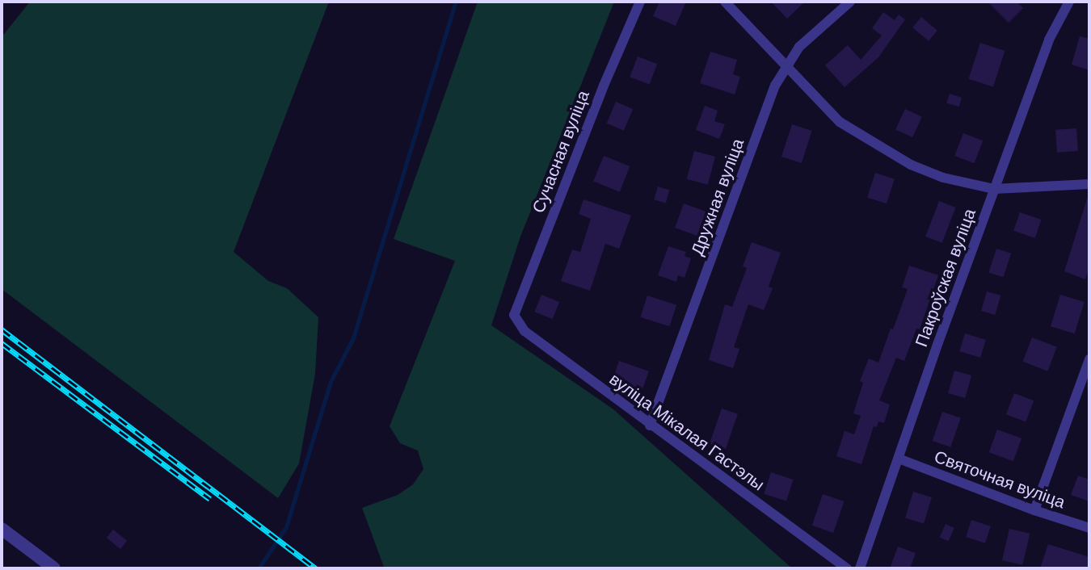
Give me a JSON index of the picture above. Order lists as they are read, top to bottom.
{
  "streets": {
    "street": [
      "Сучасная вуліца",
      "Дружная вуліца",
      "Пакроўская вуліца",
      "вуліца Мікалая Гастэлы",
      "Святочная вуліца"
    ]
  },
  "crossings": [
    ["Сучасная вуліца", "вуліца Мікалая Гастэлы"],
    ["Дружная вуліца", "вуліца Мікалая Гастэлы"],
    ["Пакроўская вуліца", "Святочная вуліца"]
  ]
}
